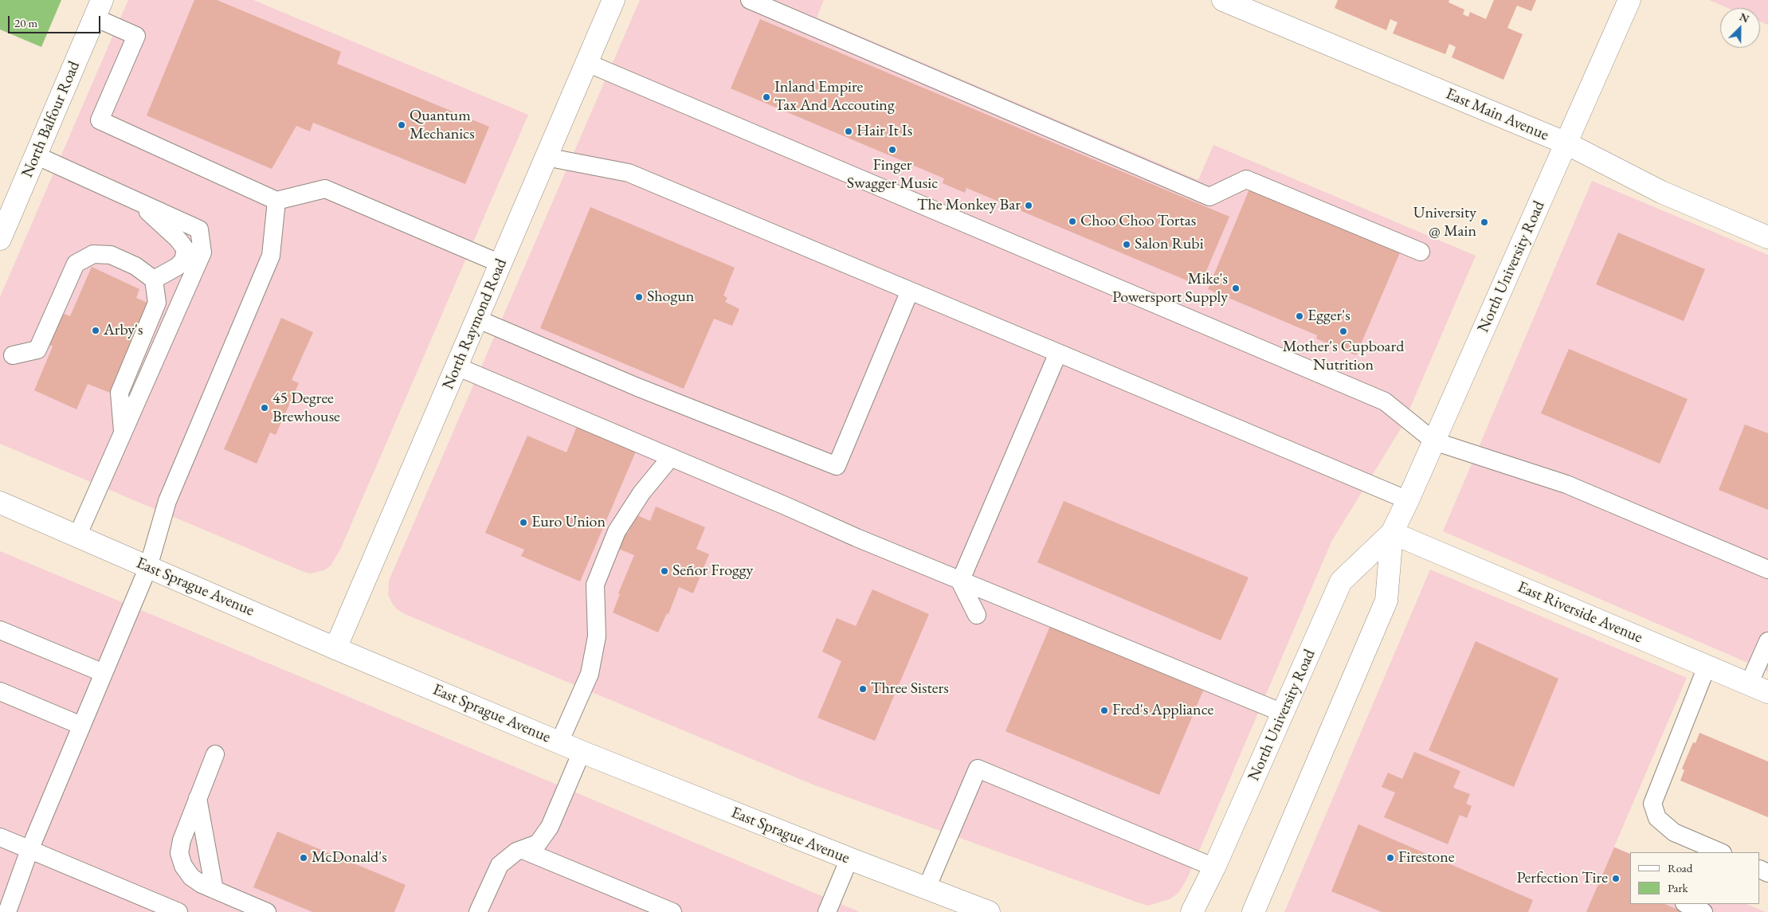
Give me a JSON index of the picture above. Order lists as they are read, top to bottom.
{
  "streets": {
    "main road": [
      "East Main Avenue",
      "North Balfour Road",
      "North University Road",
      "North Raymond Road",
      "East Sprague Avenue",
      "East Riverside Avenue"
    ]
  },
  "crossings": [
    ["East Main Avenue", "North University Road"],
    ["North University Road", "East Riverside Avenue"],
    ["North Raymond Road", "East Sprague Avenue"]
  ],
  "places": [
    "Inland Empire Tax And Accouting",
    "Quantum Mechanics",
    "Hair It Is",
    "Finger Swagger Music",
    "The Monkey Bar",
    "Choo Choo Tortas",
    "University @ Main",
    "Salon Rubi",
    "Mike's Powersport Supply",
    "Shogun",
    "Egger's",
    "Arby's",
    "Mother's Cupboard Nutrition",
    "45 Degree Brewhouse",
    "Euro Union",
    "Señor Froggy",
    "Three Sisters",
    "Fred's Appliance",
    "McDonald's",
    "Firestone",
    "Perfection Tire"
  ],
  "legend": ["Road", "Park"],
  "scale_bar": "20 m",
  "north": "top right"
}
